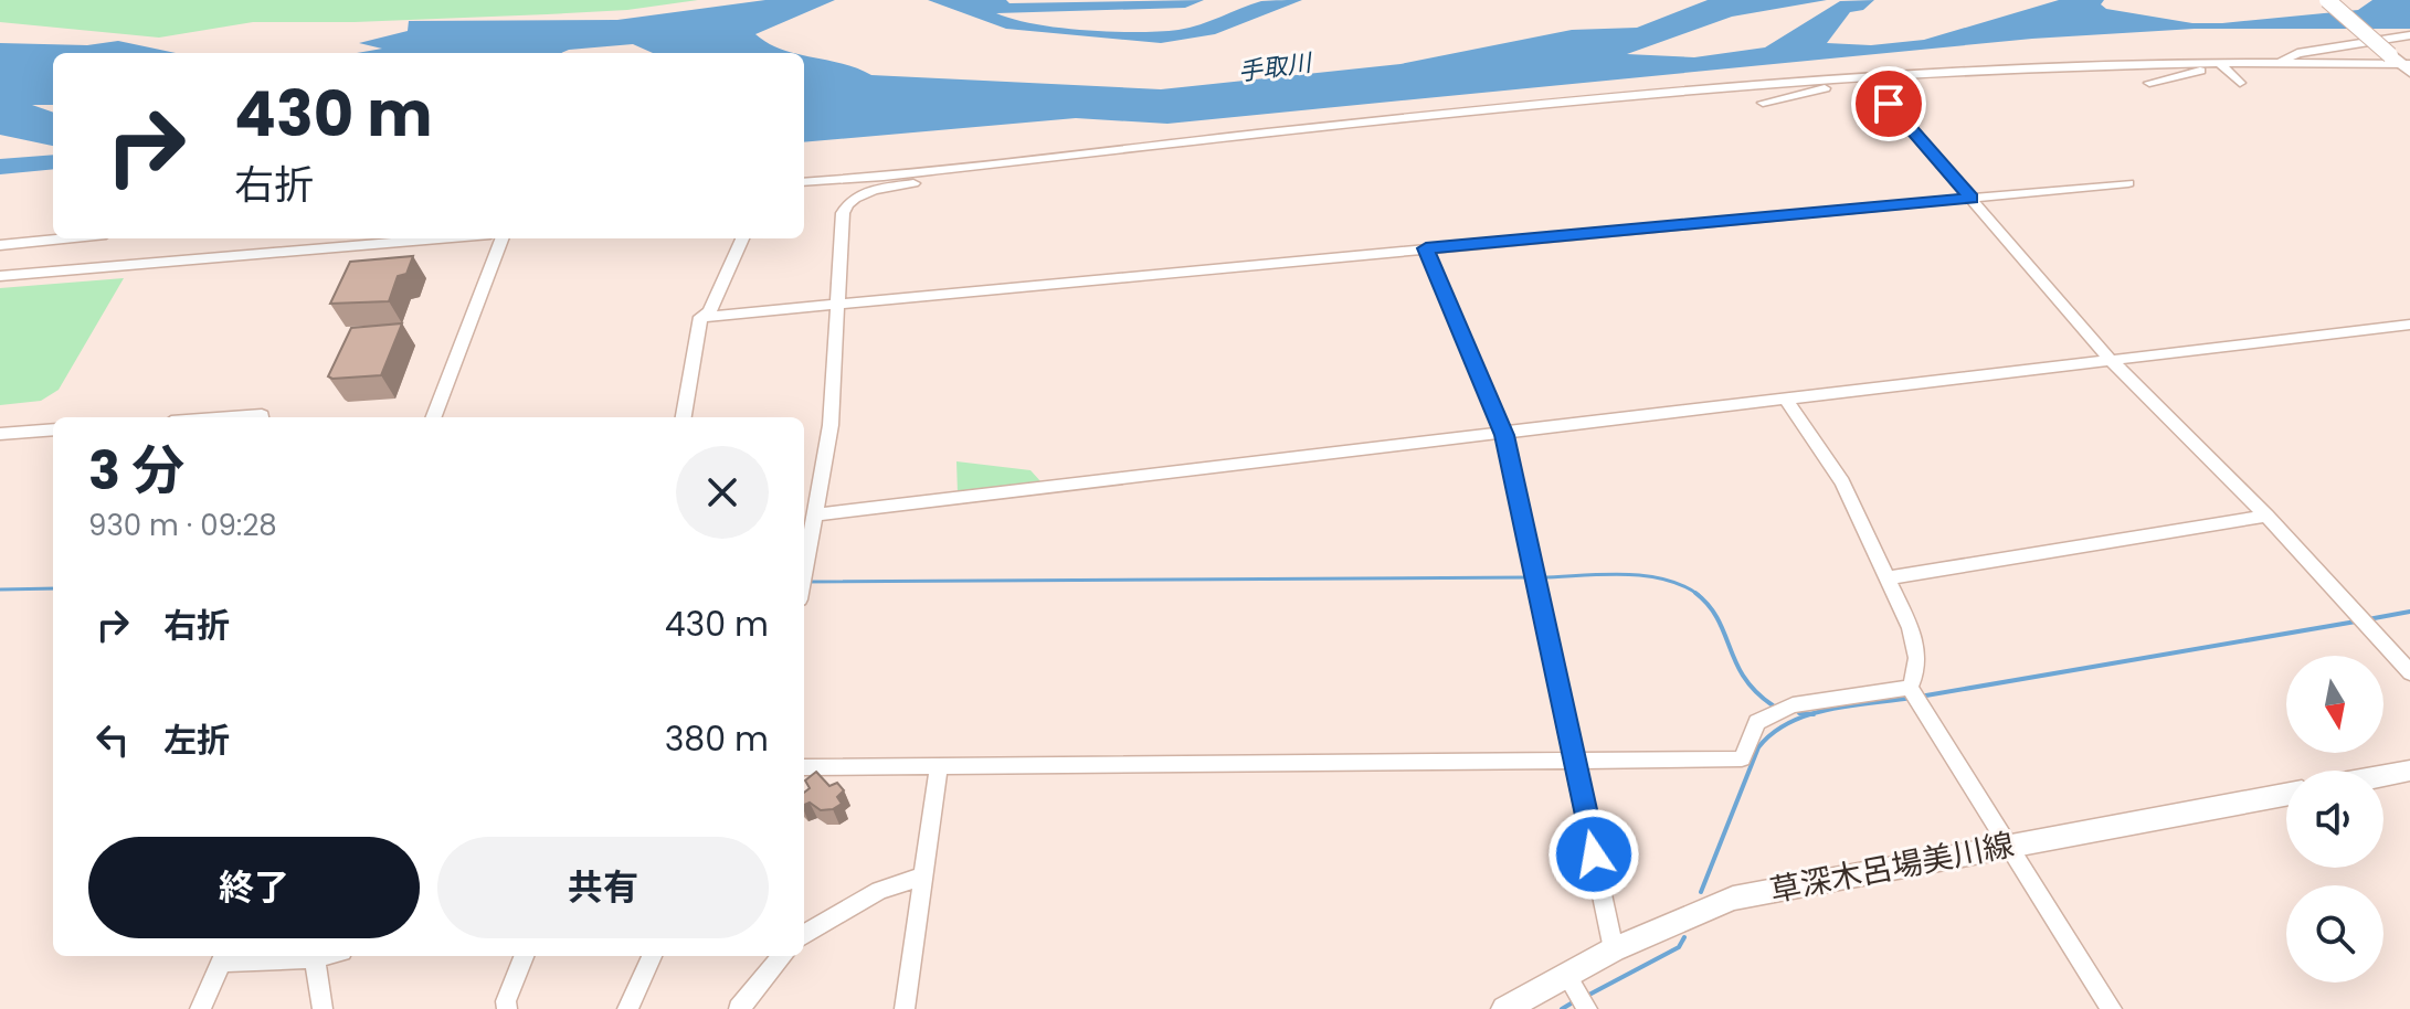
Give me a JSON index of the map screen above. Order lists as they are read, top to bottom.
{
  "streets": {
    "main road": ["草深木呂場美川線"]
  },
  "water": ["手取川"],
  "north": "bottom",
  "page": {
    "turn": ["430 m", "右折"],
    "heading": ["3 分", "930 m · 09:28"],
    "list": [
      {
        "name": "右折",
        "value": "430 m"
      },
      {
        "name": "左折",
        "value": "380 m"
      }
    ],
    "buttons": ["終了", "共有"]
  }
}
